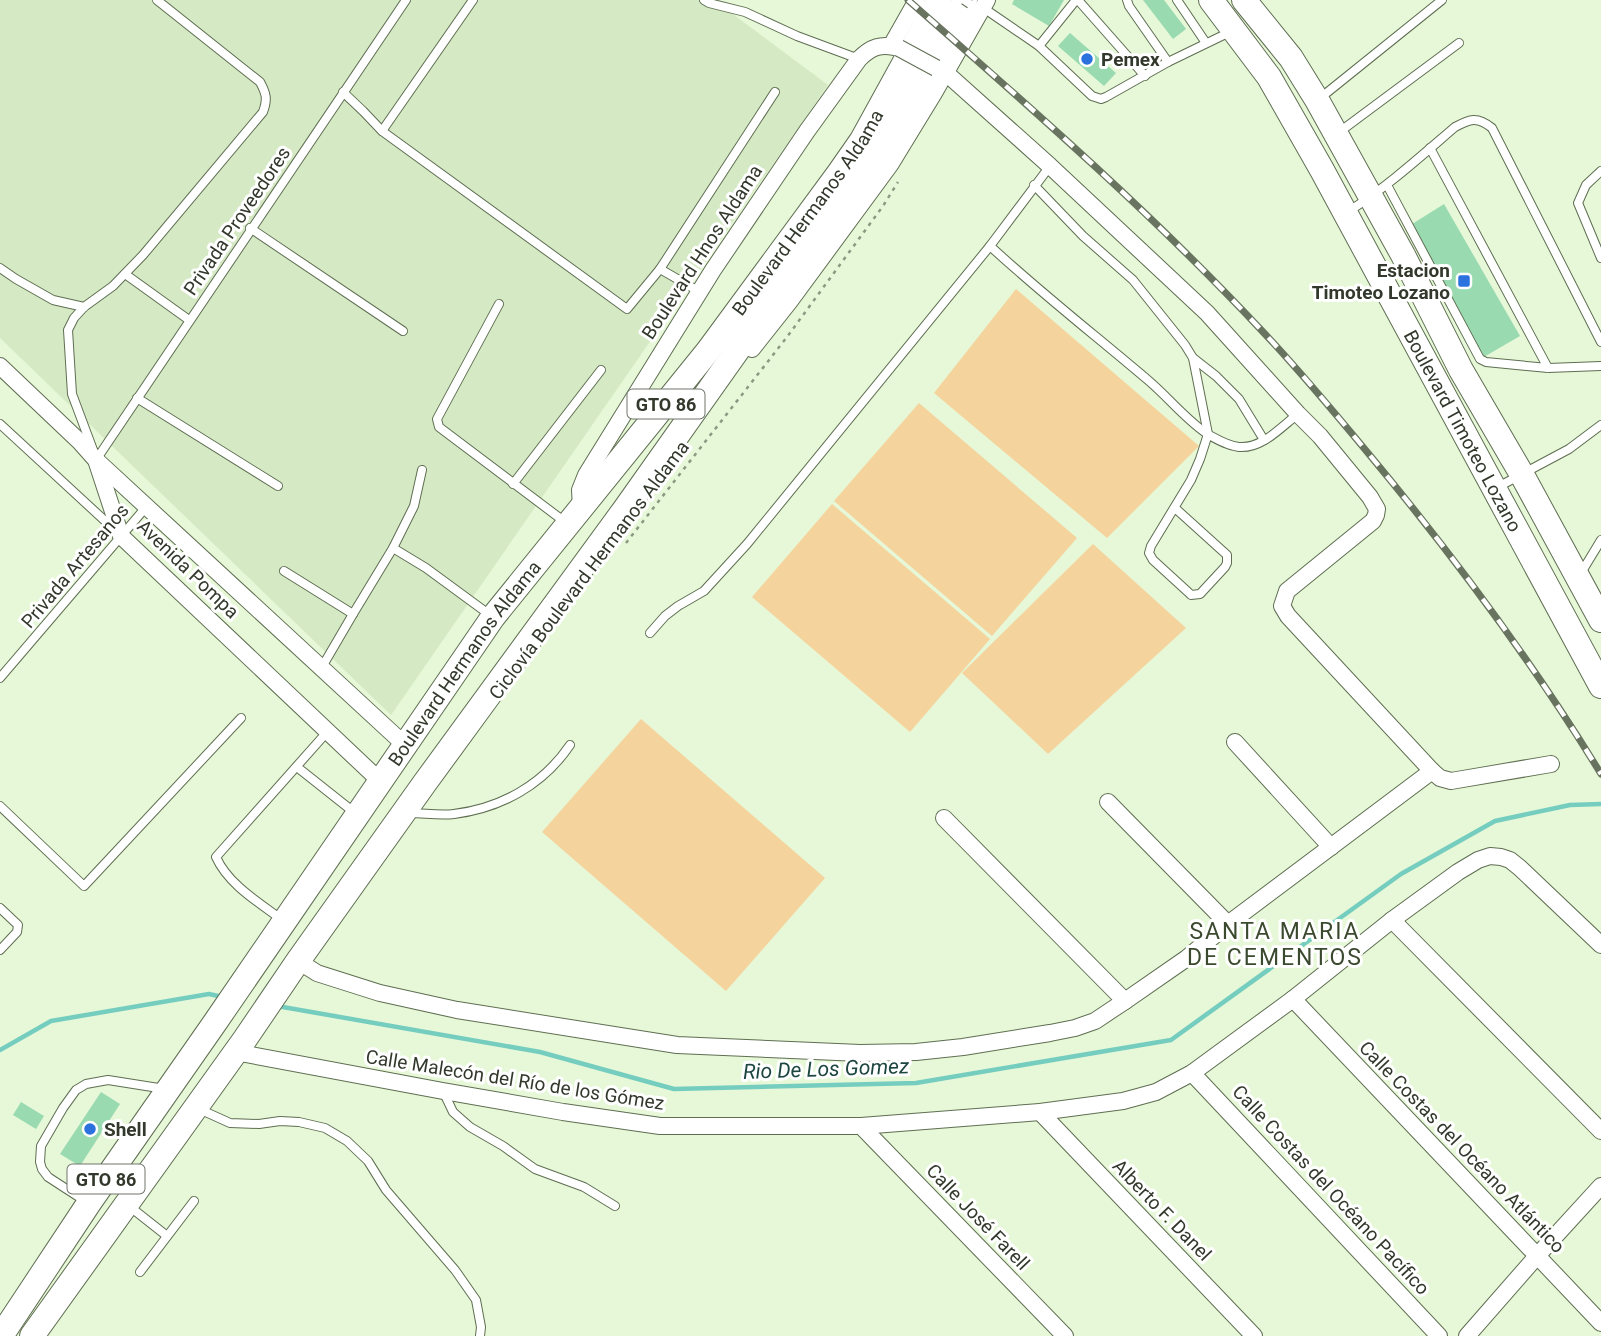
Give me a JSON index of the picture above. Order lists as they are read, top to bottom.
{
  "streets": {
    "main road": ["Boulevard Hermanos Aldama", "GTO 86", "Boulevard Timoteo Lozano"],
    "street": [
      "Boulevard Hnos Aldama",
      "Avenida Pompa",
      "Calle Malecón del Río de los Gómez",
      "Calle Costas del Océano Atlántico",
      "Calle Costas del Océano Pacífico",
      "Alberto F. Danel",
      "Calle José Farell"
    ],
    "lane": ["Privada Proveedores", "Privada Artesanos"],
    "path": ["Ciclovía Boulevard Hermanos Aldama"]
  },
  "crossings": [
    ["Boulevard Hermanos Aldama", "Boulevard Hnos Aldama"],
    ["Boulevard Hermanos Aldama", "Avenida Pompa"],
    ["Boulevard Hermanos Aldama", "Calle Malecón del Río de los Gómez"],
    ["Privada Proveedores", "Avenida Pompa"],
    ["Privada Artesanos", "Avenida Pompa"],
    ["Calle Malecón del Río de los Gómez", "Calle Costas del Océano Atlántico"],
    ["Calle Malecón del Río de los Gómez", "Calle Costas del Océano Pacífico"],
    ["Calle Malecón del Río de los Gómez", "Alberto F. Danel"],
    ["Calle Malecón del Río de los Gómez", "Calle José Farell"]
  ],
  "districts": ["SANTA MARIA DE CEMENTOS"],
  "water": ["Rio De Los Gomez"],
  "places": {
    "other": ["Pemex", "Shell"],
    "transit": ["Estacion Timoteo Lozano"]
  }
}
